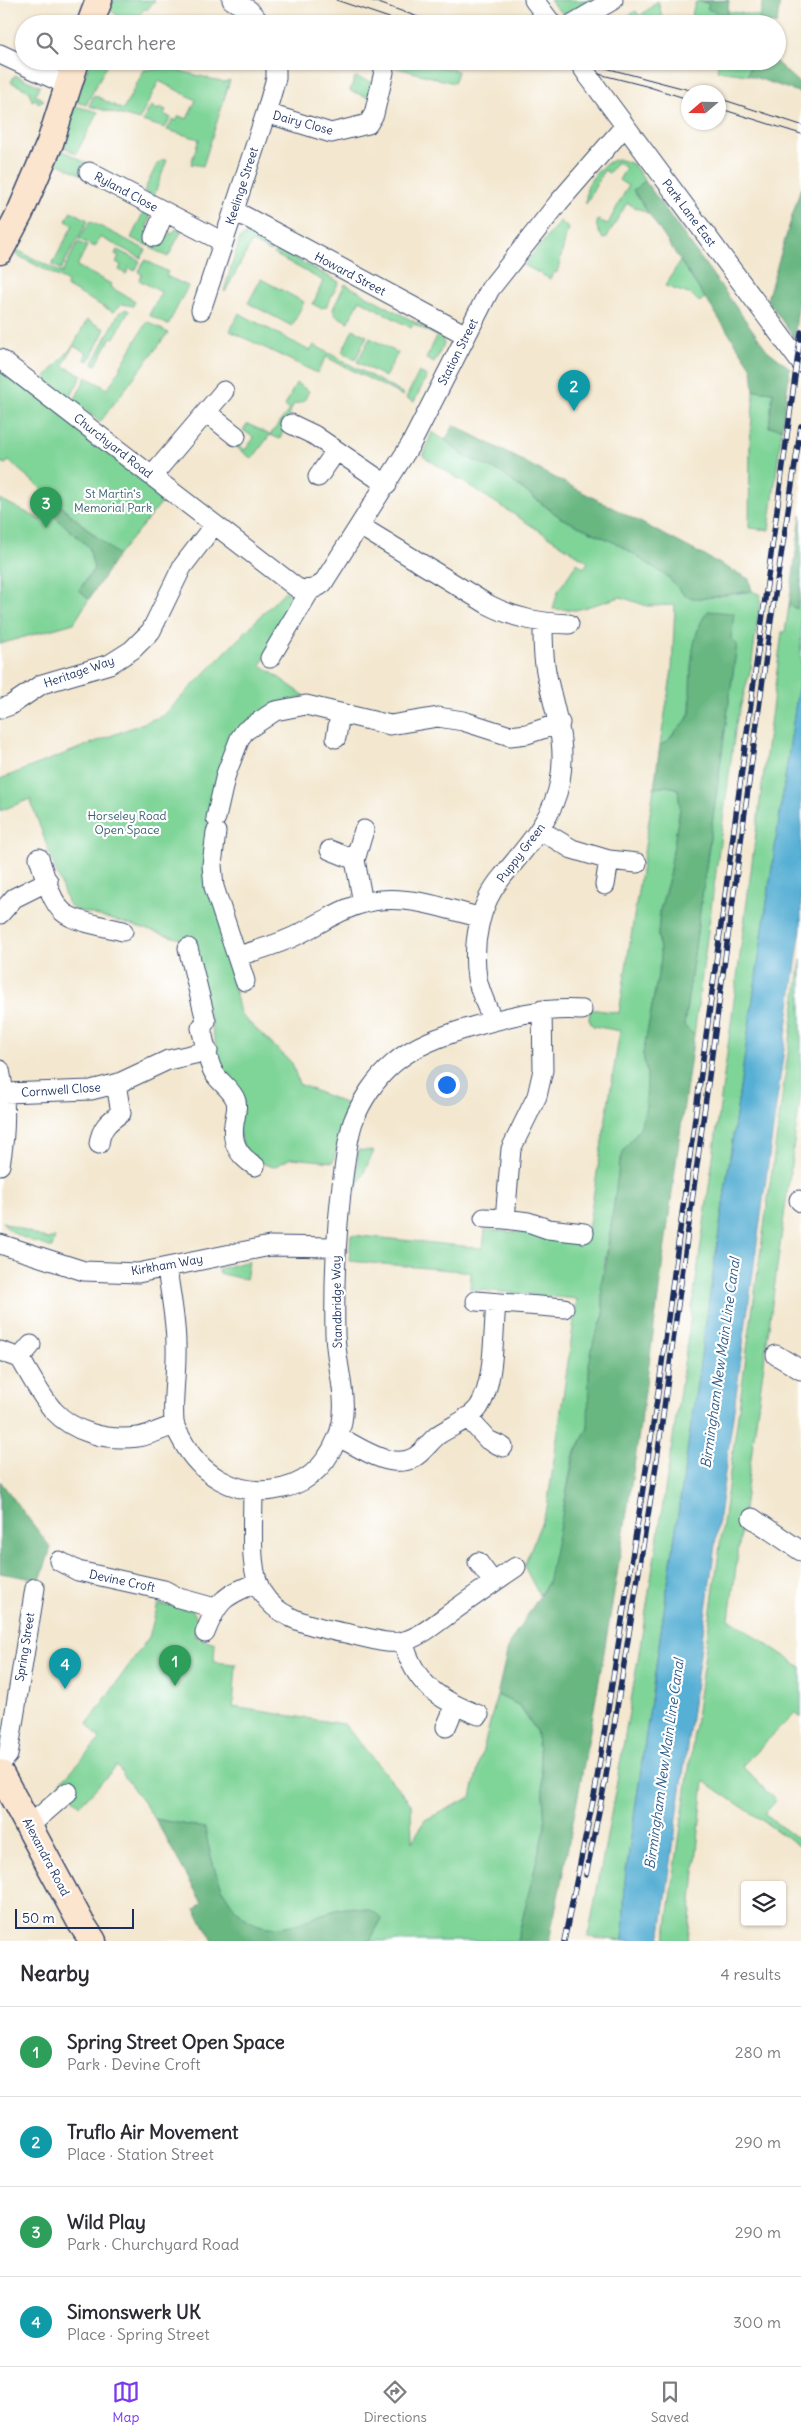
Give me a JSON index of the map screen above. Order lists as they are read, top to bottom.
{
  "streets": {
    "main road": ["Alexandra Road"],
    "street": [
      "Dairy Close",
      "Keelinge Street",
      "Ryland Close",
      "Park Lane East",
      "Howard Street",
      "Station Street",
      "Churchyard Road",
      "Heritage Way",
      "Puppy Green",
      "Cornwell Close",
      "Kirkham Way",
      "Standbridge Way",
      "Devine Croft",
      "Spring Street"
    ]
  },
  "crossings": [
    ["Dairy Close", "Keelinge Street"],
    ["Keelinge Street", "Ryland Close"],
    ["Keelinge Street", "Howard Street"],
    ["Park Lane East", "Station Street"],
    ["Howard Street", "Station Street"],
    ["Station Street", "Churchyard Road"],
    ["Churchyard Road", "Heritage Way"],
    ["Puppy Green", "Standbridge Way"],
    ["Kirkham Way", "Standbridge Way"]
  ],
  "water": ["Birmingham New Main Line Canal"],
  "parks": ["St Martin's Memorial Park", "Horseley Road Open Space"],
  "scale_bar": "50 m",
  "north": "left",
  "page": {
    "search": "Search here",
    "pins": [
      "2",
      "3",
      "1",
      "4"
    ],
    "scale": "50 m",
    "heading": ["Nearby", "4 results"],
    "list": [
      {
        "mark": "1",
        "name": "Spring Street Open Space",
        "note": "Park · Devine Croft",
        "value": "280 m"
      },
      {
        "mark": "2",
        "name": "Truflo Air Movement",
        "note": "Place · Station Street",
        "value": "290 m"
      },
      {
        "mark": "3",
        "name": "Wild Play",
        "note": "Park · Churchyard Road",
        "value": "290 m"
      },
      {
        "mark": "4",
        "name": "Simonswerk UK",
        "note": "Place · Spring Street",
        "value": "300 m"
      }
    ],
    "nav": ["Map", "Directions", "Saved"]
  }
}
